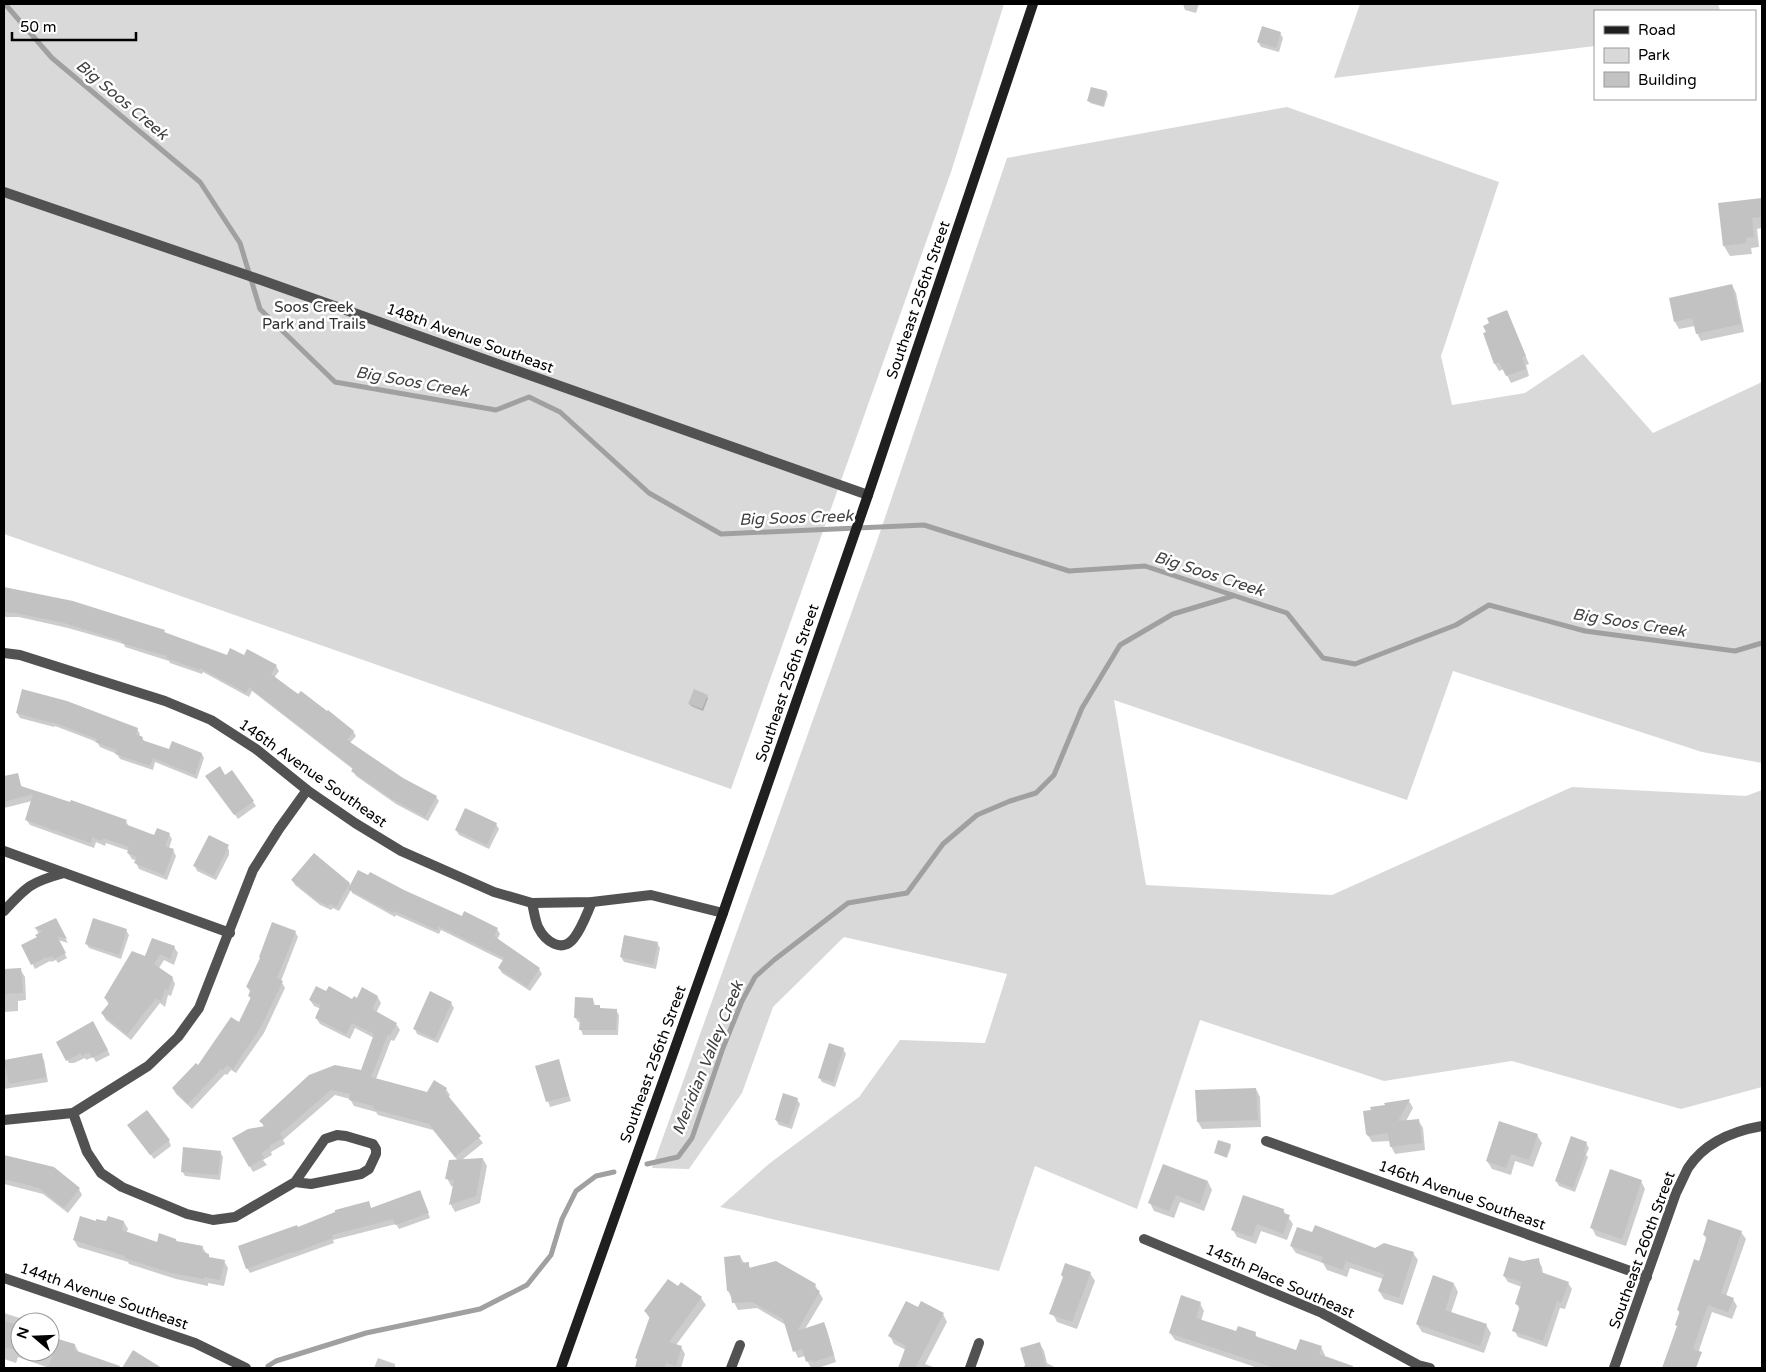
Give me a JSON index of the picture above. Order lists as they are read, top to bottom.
{
  "streets": {
    "main road": ["Southeast 256th Street"],
    "street": [
      "148th Avenue Southeast",
      "146th Avenue Southeast",
      "Southeast 260th Street",
      "145th Place Southeast",
      "144th Avenue Southeast"
    ]
  },
  "crossings": [
    ["Southeast 256th Street", "148th Avenue Southeast"],
    ["Southeast 256th Street", "146th Avenue Southeast"],
    ["146th Avenue Southeast", "Southeast 260th Street"]
  ],
  "water": ["Big Soos Creek", "Meridian Valley Creek"],
  "parks": ["Soos Creek Park and Trails"],
  "legend": ["Road", "Park", "Building"],
  "scale_bar": "50 m",
  "north": "left"
}
